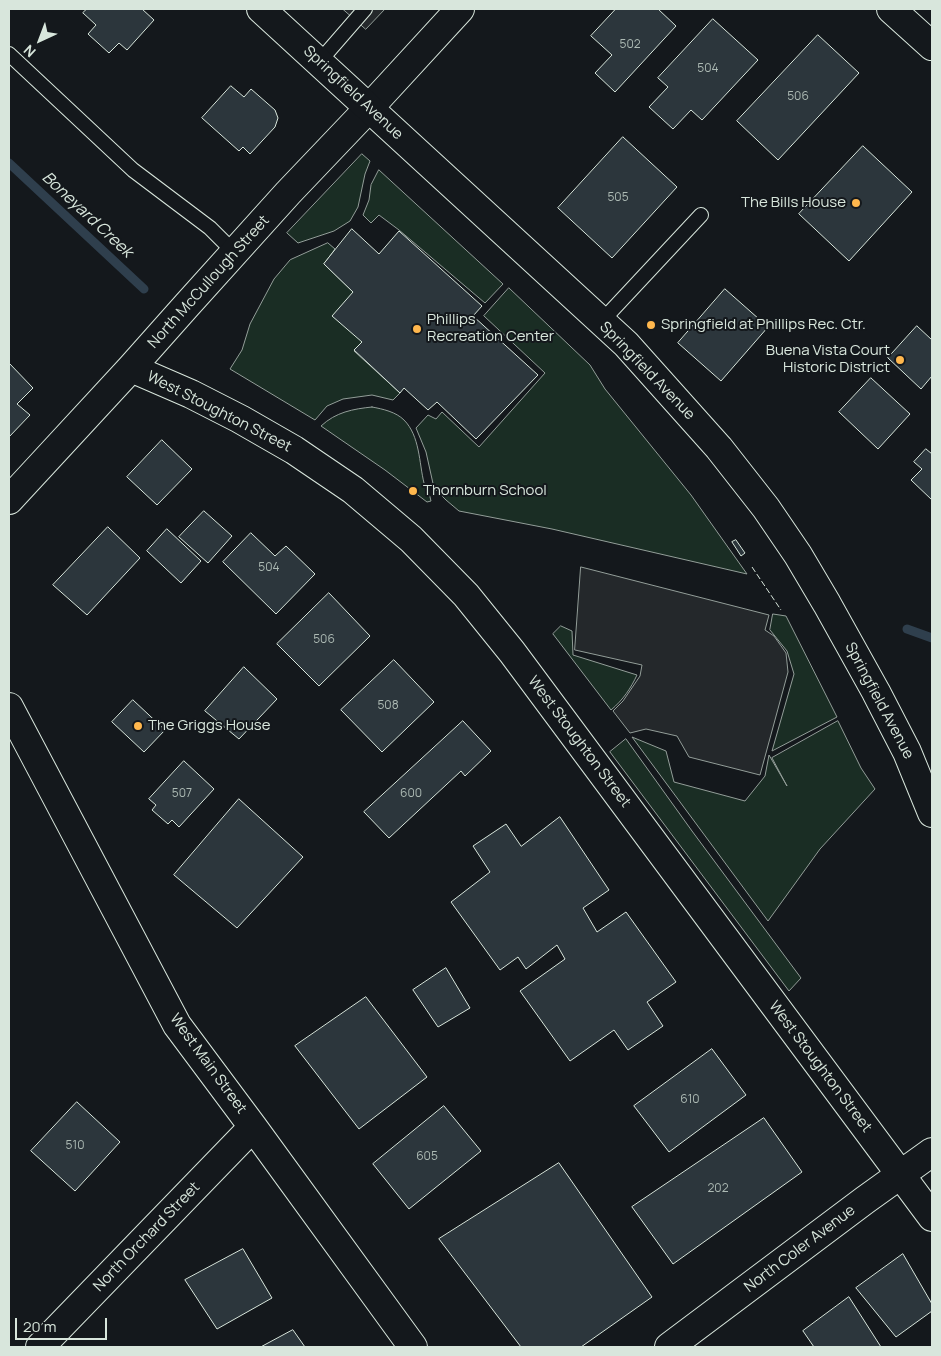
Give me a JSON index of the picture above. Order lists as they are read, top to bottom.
{
  "streets": {
    "street": [
      "Springfield Avenue",
      "North McCullough Street",
      "West Stoughton Street",
      "West Main Street",
      "North Orchard Street",
      "North Coler Avenue"
    ]
  },
  "crossings": [
    ["Springfield Avenue", "North McCullough Street"],
    ["North McCullough Street", "West Stoughton Street"],
    ["West Stoughton Street", "North Coler Avenue"],
    ["West Main Street", "North Orchard Street"]
  ],
  "water": ["Boneyard Creek"],
  "places": [
    "The Bills House",
    "Springfield at Phillips Rec. Ctr.",
    "Phillips Recreation Center",
    "Buena Vista Court Historic District",
    "Thornburn School",
    "The Griggs House"
  ],
  "house_numbers": [
    "502",
    "504",
    "506",
    "505",
    "504",
    "506",
    "508",
    "507",
    "600",
    "610",
    "510",
    "605",
    "202"
  ],
  "scale_bar": "20 m",
  "north": "bottom left"
}
